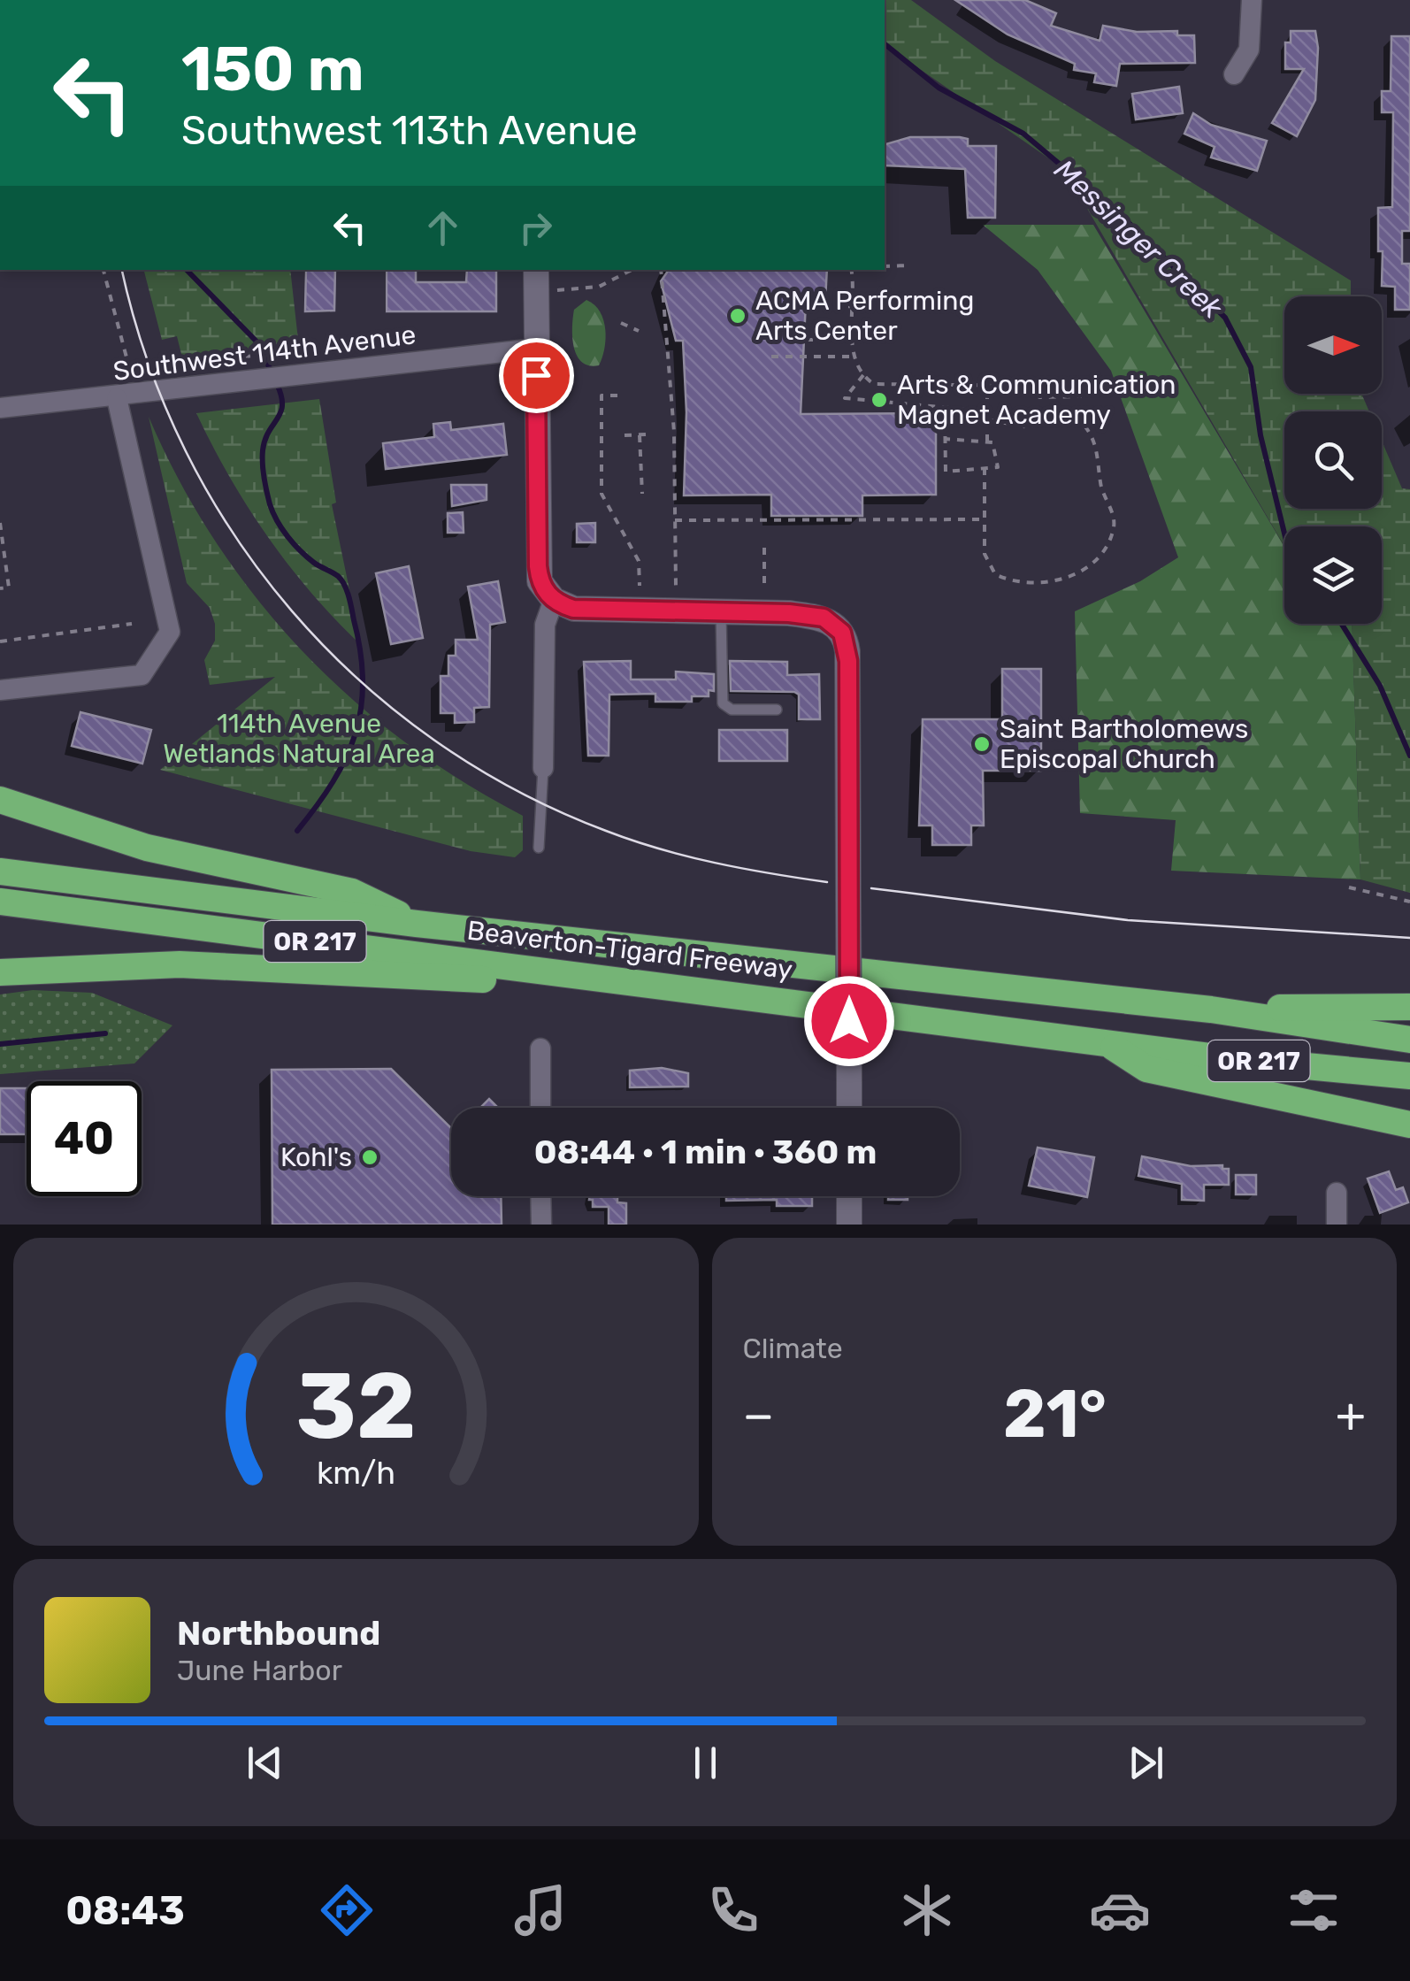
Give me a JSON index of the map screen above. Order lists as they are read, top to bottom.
{
  "streets": {
    "highway": ["OR 217", "Beaverton-Tigard Freeway"],
    "street": ["Southwest 114th Avenue"]
  },
  "water": ["Messinger Creek"],
  "parks": ["114th Avenue Wetlands Natural Area"],
  "places": [
    "ACMA Performing Arts Center",
    "Arts & Communication Magnet Academy",
    "Saint Bartholomews Episcopal Church",
    "Kohl's"
  ],
  "north": "right",
  "page": {
    "turn": ["150 m", "Southwest 113th Avenue"],
    "limit": "40",
    "trip": "08:44 · 1 min · 360 m",
    "tile": "Climate",
    "heat": ["−", "21°", "+"],
    "song": ["Northbound", "June Harbor"],
    "tabs": "08:43",
    "gauge": ["32", "km/h"]
  }
}
